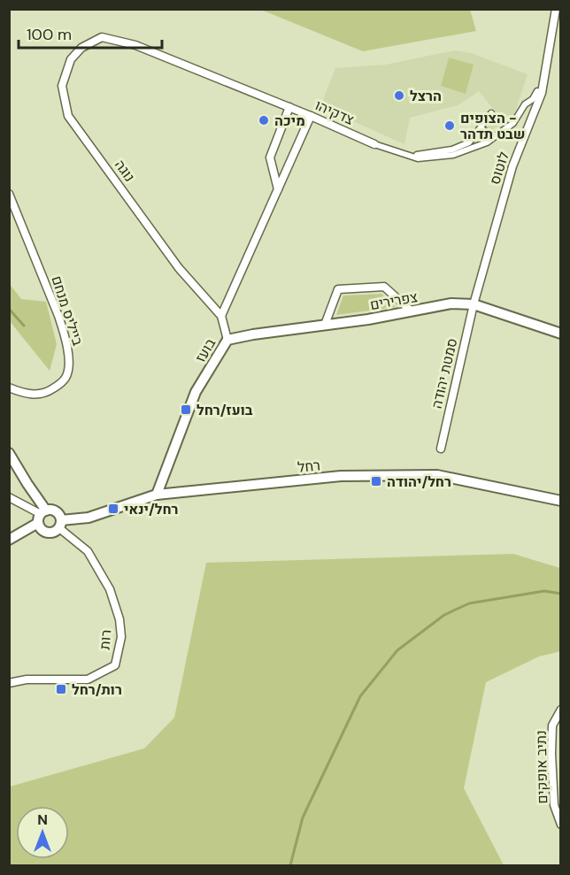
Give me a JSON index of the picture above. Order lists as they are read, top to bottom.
{
  "streets": {
    "street": [
      "צדקיהו",
      "לוטוס",
      "נוגה",
      "צפרירים",
      "בייליס מנחם",
      "בועז",
      "סמטת יהודה",
      "רחל",
      "רות",
      "נתיב אופקים"
    ]
  },
  "crossings": [
    ["צדקיהו", "לוטוס"],
    ["צדקיהו", "נוגה"],
    ["לוטוס", "צפרירים"],
    ["לוטוס", "סמטת יהודה"],
    ["נוגה", "בועז"],
    ["צפרירים", "בועז"],
    ["צפרירים", "סמטת יהודה"],
    ["בועז", "רחל"],
    ["רחל", "רות"]
  ],
  "places": {
    "other": ["הרצל", "מיכה", "הצופים - שבט תדהר"],
    "transit": [
      "בועז/רחל",
      "רחל/יהודה",
      "רחל/ינאי",
      "רות/רחל"
    ]
  },
  "scale_bar": "100 m",
  "north": "top"
}
